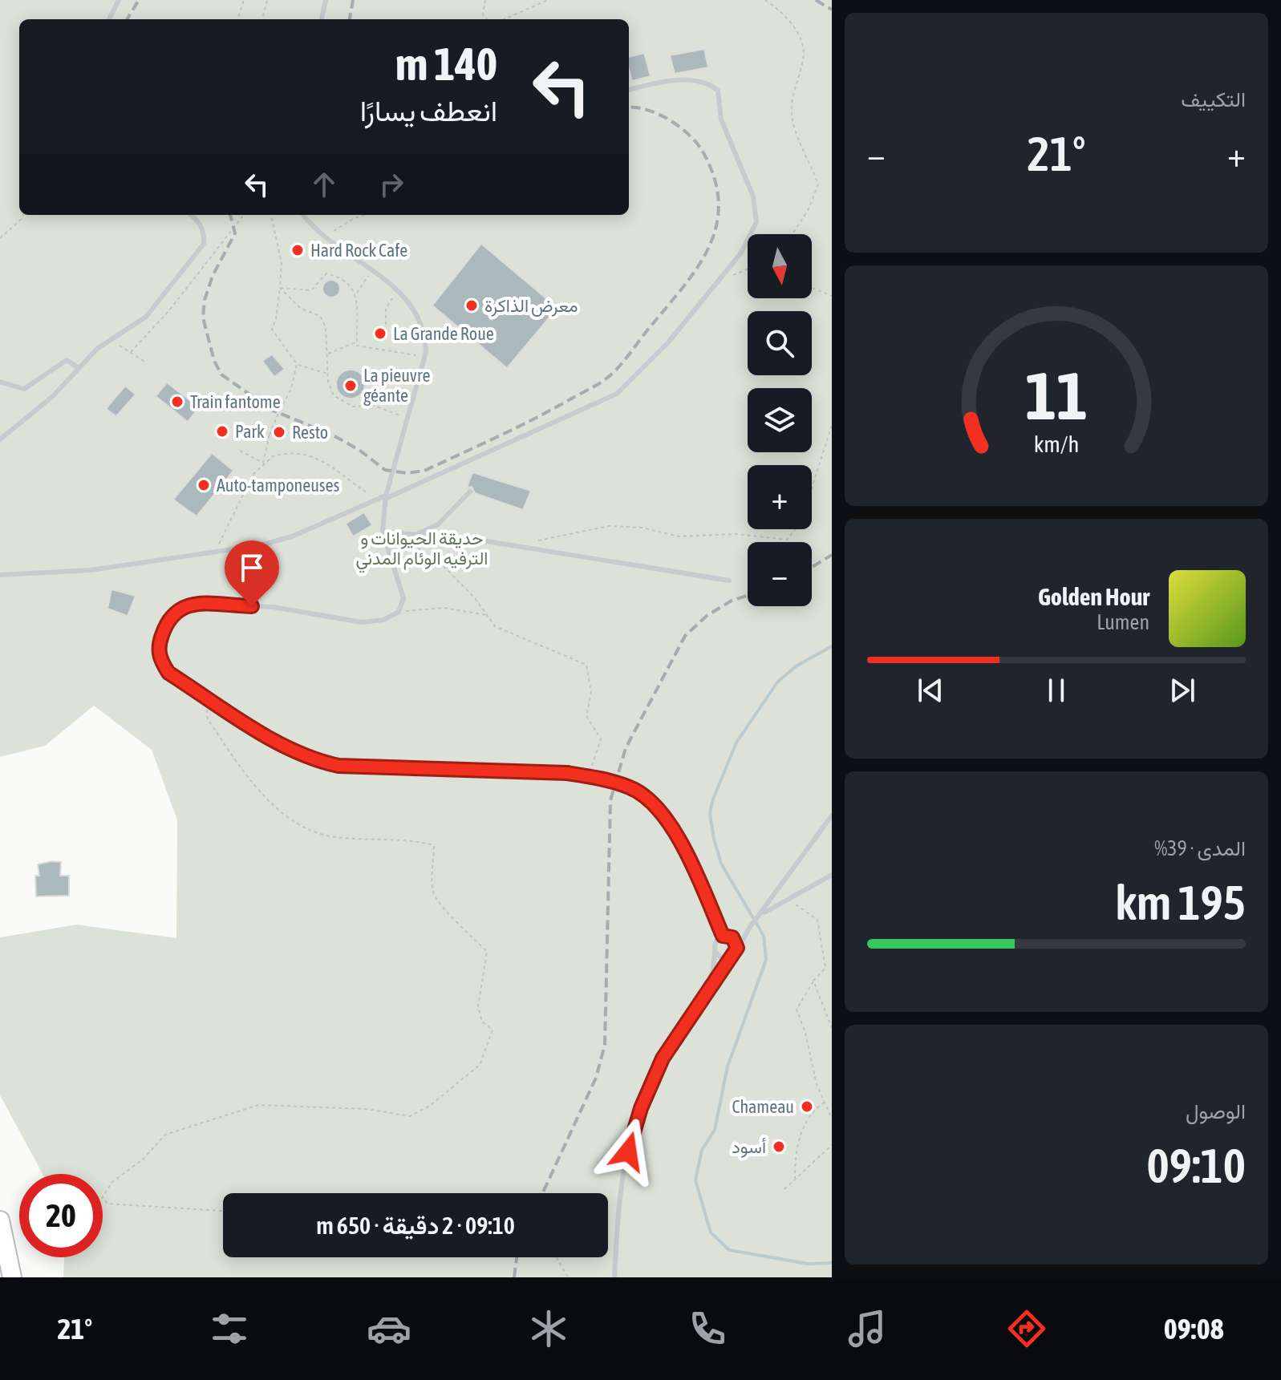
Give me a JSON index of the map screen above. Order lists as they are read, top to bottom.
{
  "parks": ["حديقة الحيوانات و الترفيه الوئام المدني"],
  "places": [
    "Hard Rock Cafe",
    "معرض الذاكرة",
    "La Grande Roue",
    "La pieuvre géante",
    "Train fantome",
    "Park",
    "Resto",
    "Auto-tamponeuses",
    "Chameau",
    "أسود"
  ],
  "north": "bottom",
  "page": {
    "tile": [
      "التكييف",
      ["المدى · 39%", "195 km"],
      ["الوصول", "09:10"]
    ],
    "turn": ["140 m", "انعطف يسارًا"],
    "heat": ["−", "21°", "+"],
    "map_buttons": ["+", "−"],
    "song": ["Golden Hour", "Lumen"],
    "limit": "20",
    "trip": "09:10 · 2 دقيقة · 650 m",
    "tabs": ["09:08", "21°"],
    "gauge": ["11", "km/h"]
  }
}
